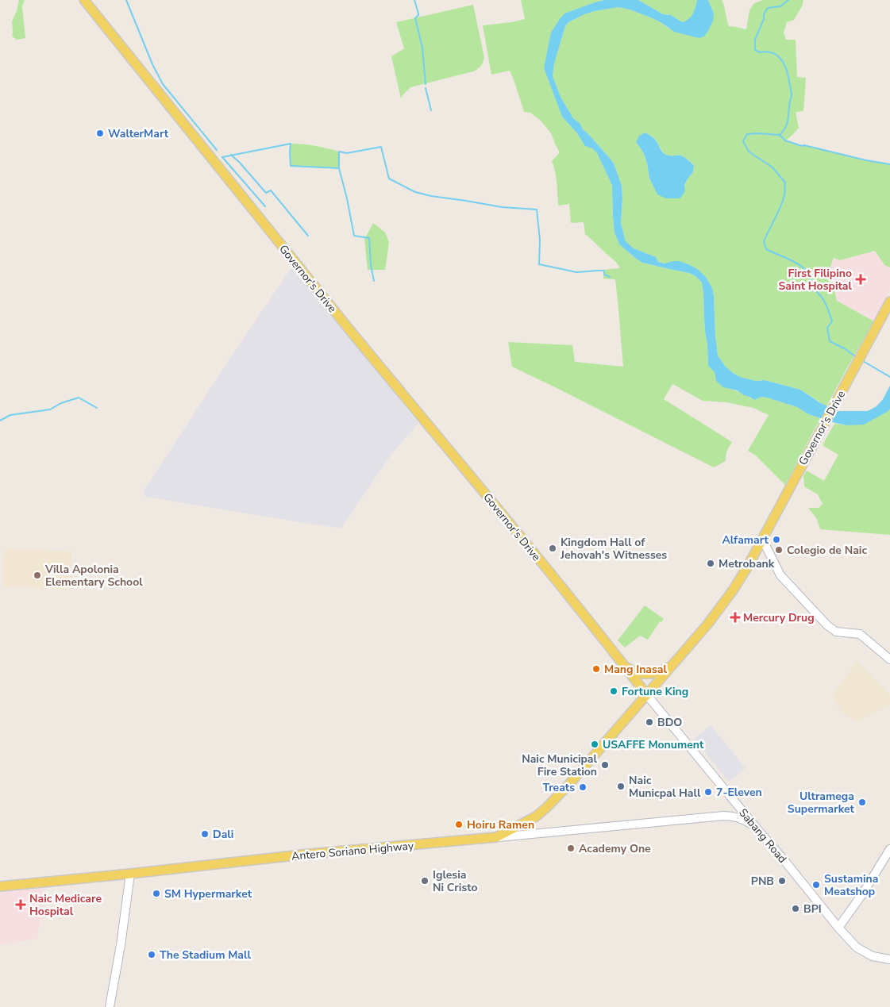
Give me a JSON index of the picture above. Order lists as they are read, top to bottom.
{
  "streets": {
    "main road": ["Governor's Drive", "Sabang Road", "Antero Soriano Highway"]
  },
  "crossings": [
    ["Governor's Drive", "Sabang Road"],
    ["Governor's Drive", "Antero Soriano Highway"],
    ["Sabang Road", "Antero Soriano Highway"]
  ],
  "places": {
    "other": [
      "WalterMart",
      "Alfamart",
      "Kingdom Hall of Jehovah's Witnesses",
      "Colegio de Naic",
      "Metrobank",
      "Villa Apolonia Elementary School",
      "Mang Inasal",
      "Fortune King",
      "BDO",
      "USAFFE Monument",
      "Naic Municipal Fire Station",
      "Naic Municpal Hall",
      "Treats",
      "7-Eleven",
      "Ultramega Supermarket",
      "Hoiru Ramen",
      "Dali",
      "Academy One",
      "Iglesia Ni Cristo",
      "PNB",
      "Sustamina Meatshop",
      "SM Hypermarket",
      "BPI",
      "The Stadium Mall"
    ],
    "health": ["First Filipino Saint Hospital", "Mercury Drug", "Naic Medicare Hospital"]
  }
}
